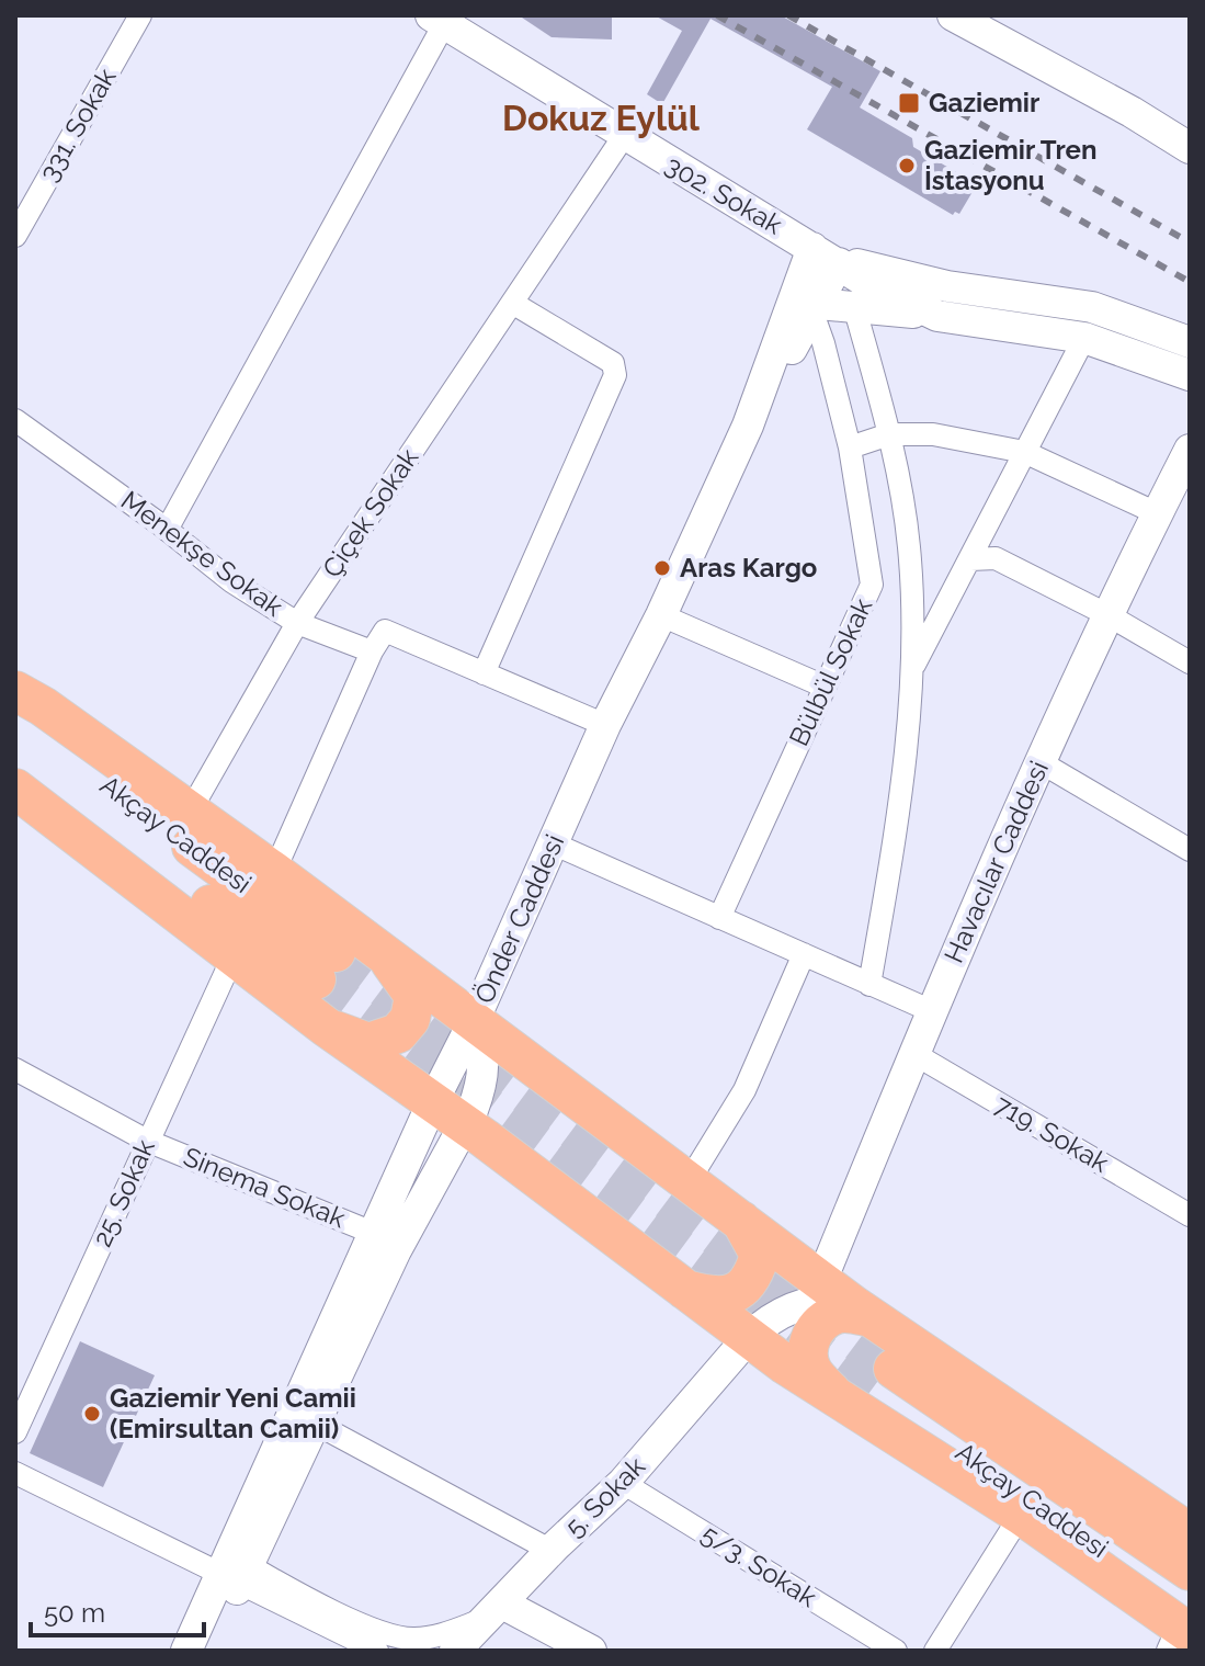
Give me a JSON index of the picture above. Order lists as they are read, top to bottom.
{
  "streets": {
    "highway": ["Akçay Caddesi"],
    "street": [
      "331. Sokak",
      "302. Sokak",
      "Çiçek Sokak",
      "Menekşe Sokak",
      "Bülbül Sokak",
      "Havacılar Caddesi",
      "Önder Caddesi",
      "719. Sokak",
      "Sinema Sokak",
      "25. Sokak",
      "5. Sokak",
      "5/3. Sokak"
    ]
  },
  "crossings": [
    ["302. Sokak", "Çiçek Sokak"],
    ["302. Sokak", "Önder Caddesi"],
    ["Çiçek Sokak", "Menekşe Sokak"],
    ["Bülbül Sokak", "Önder Caddesi"],
    ["Havacılar Caddesi", "719. Sokak"],
    ["Havacılar Caddesi", "5. Sokak"],
    ["Sinema Sokak", "25. Sokak"],
    ["5. Sokak", "5/3. Sokak"]
  ],
  "districts": ["Dokuz Eylül"],
  "places": {
    "transit": ["Gaziemir"],
    "other": ["Gaziemir Tren İstasyonu", "Aras Kargo", "Gaziemir Yeni Camii (Emirsultan Camii)"]
  },
  "scale_bar": "50 m"
}
